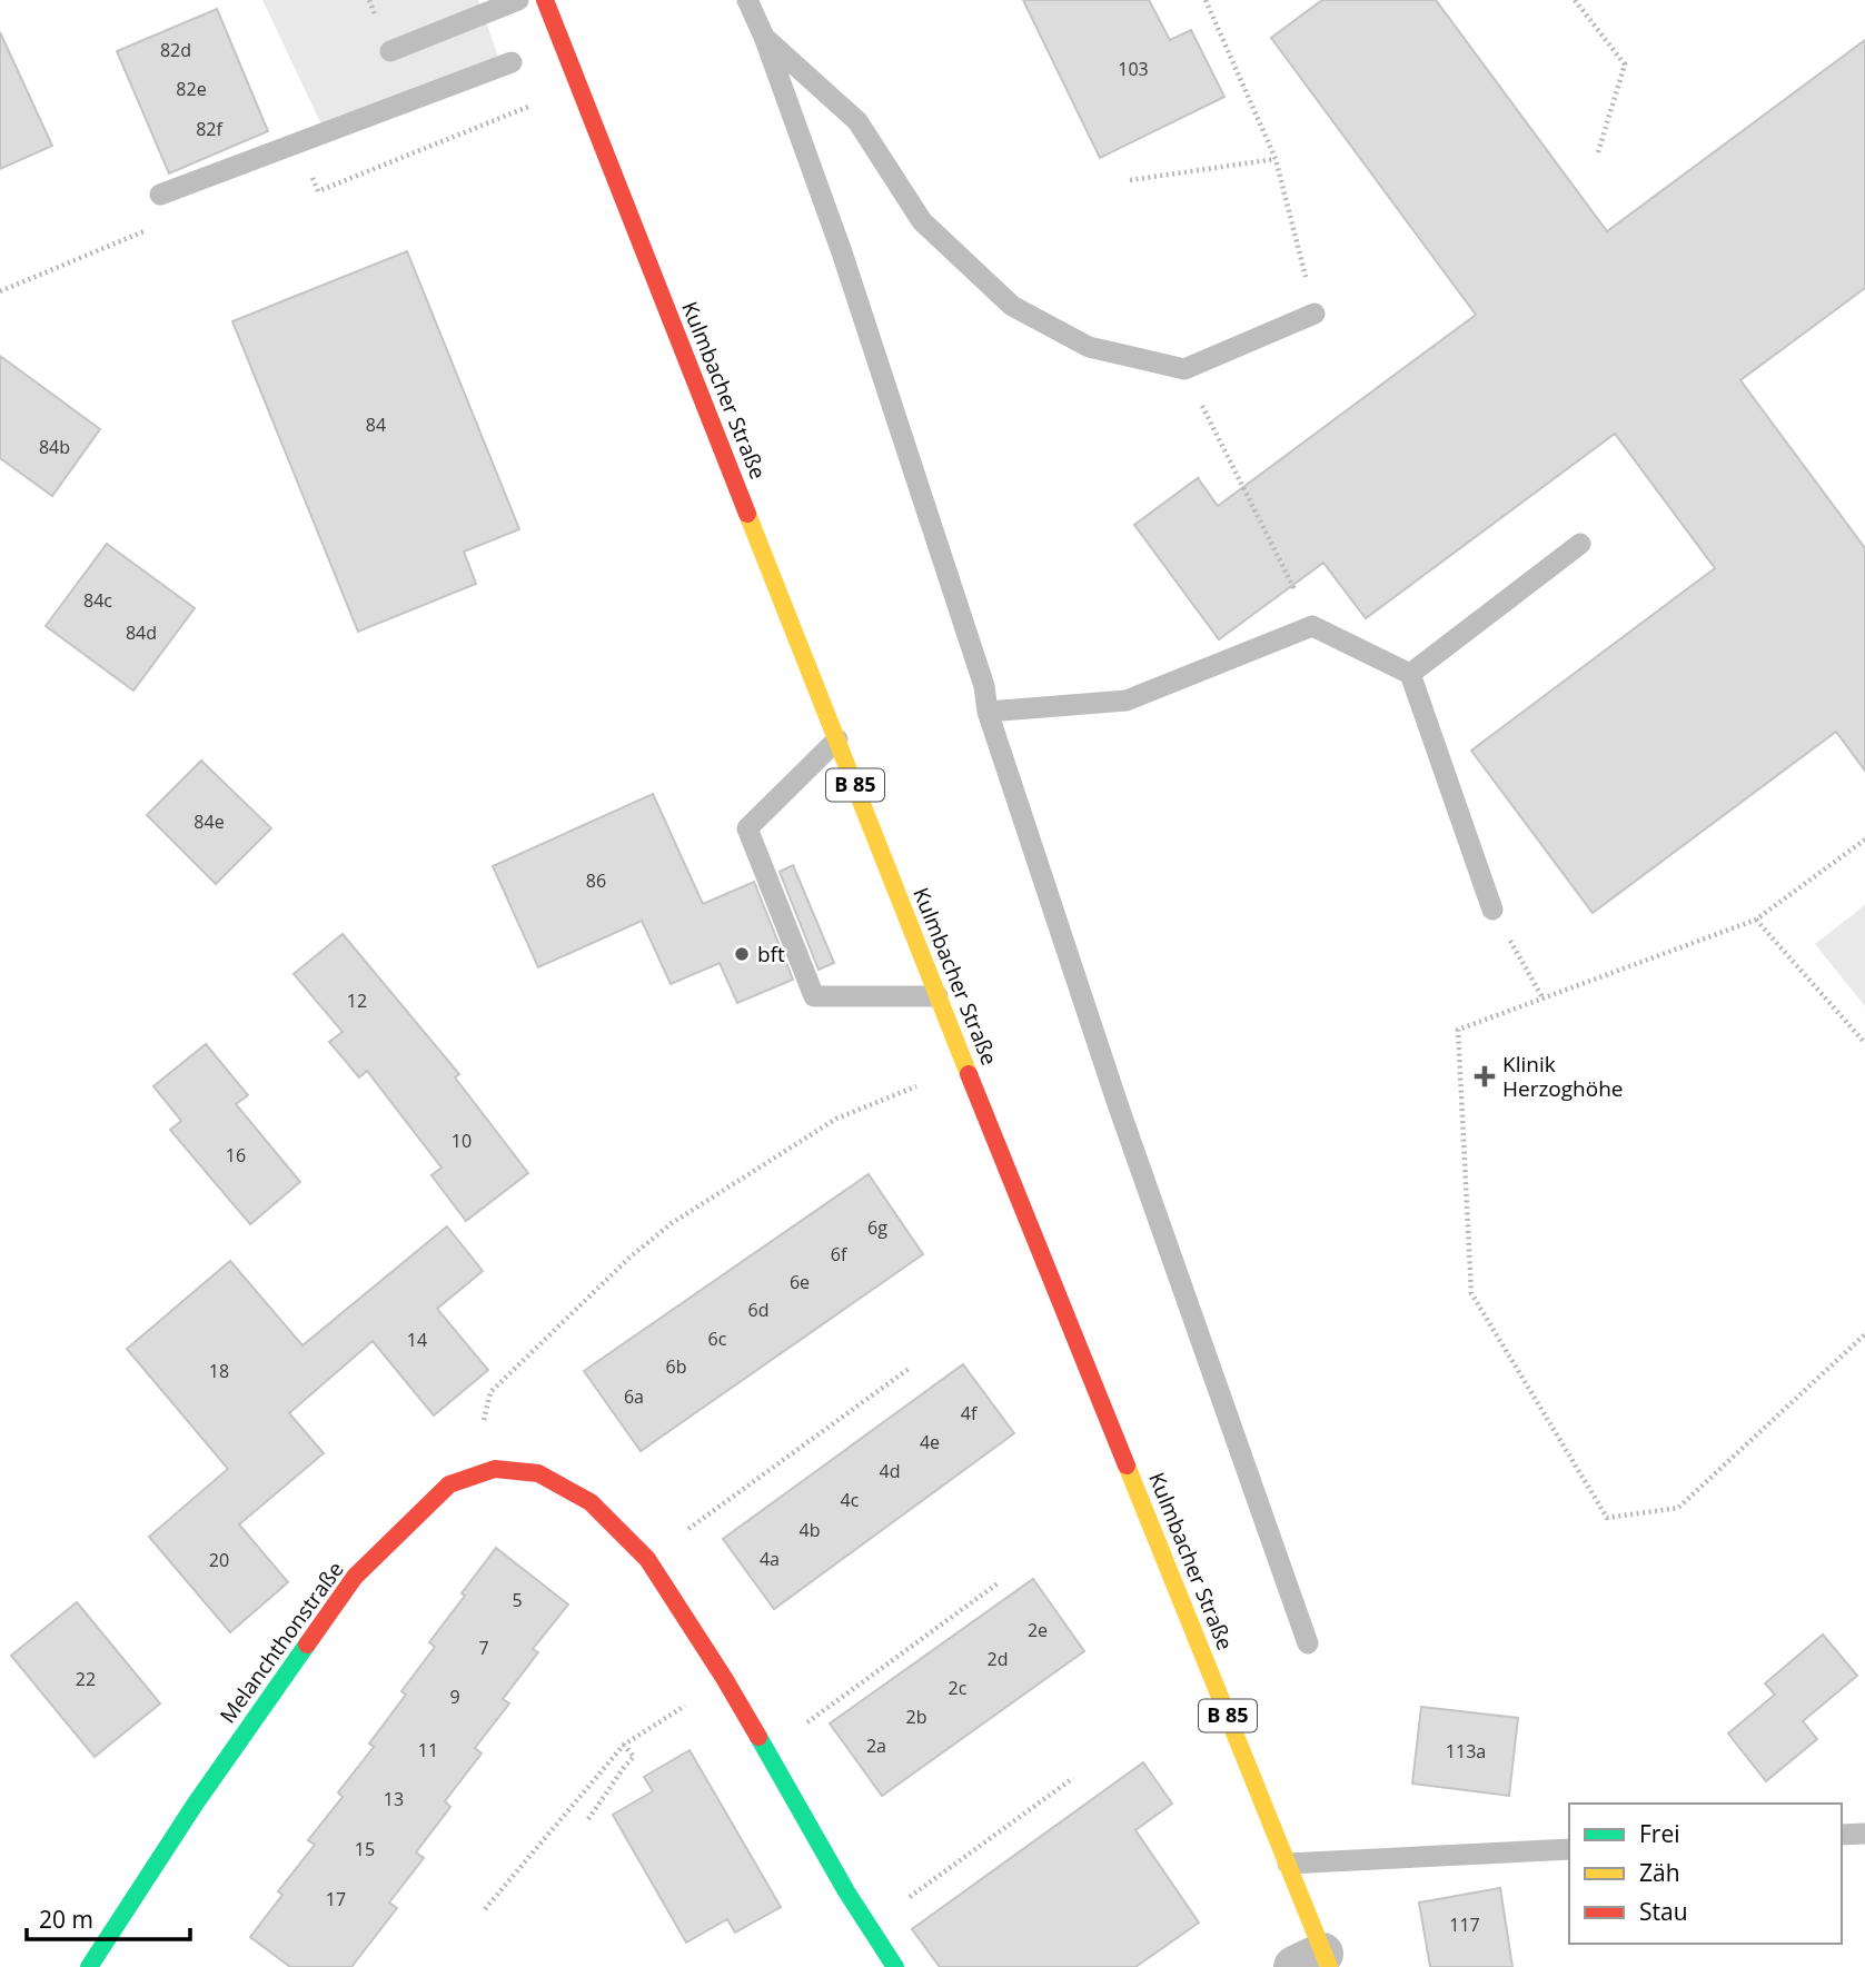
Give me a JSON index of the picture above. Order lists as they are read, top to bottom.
{
  "streets": {
    "main road": ["Kulmbacher Straße", "B 85", "Melanchthonstraße"]
  },
  "places": {
    "other": ["bft"],
    "health": ["Klinik Herzoghöhe"]
  },
  "house_numbers": [
    "82d",
    "103",
    "82e",
    "82f",
    "84",
    "84b",
    "84c",
    "84d",
    "84e",
    "86",
    "12",
    "10",
    "16",
    "6g",
    "6f",
    "6e",
    "6d",
    "6c",
    "14",
    "6b",
    "18",
    "6a",
    "4f",
    "4e",
    "4d",
    "4c",
    "4b",
    "4a",
    "20",
    "5",
    "2e",
    "7",
    "2d",
    "22",
    "2c",
    "9",
    "2b",
    "2a",
    "11",
    "113a",
    "13",
    "15",
    "17",
    "117"
  ],
  "legend": ["Frei", "Zäh", "Stau"],
  "scale_bar": "20 m"
}
